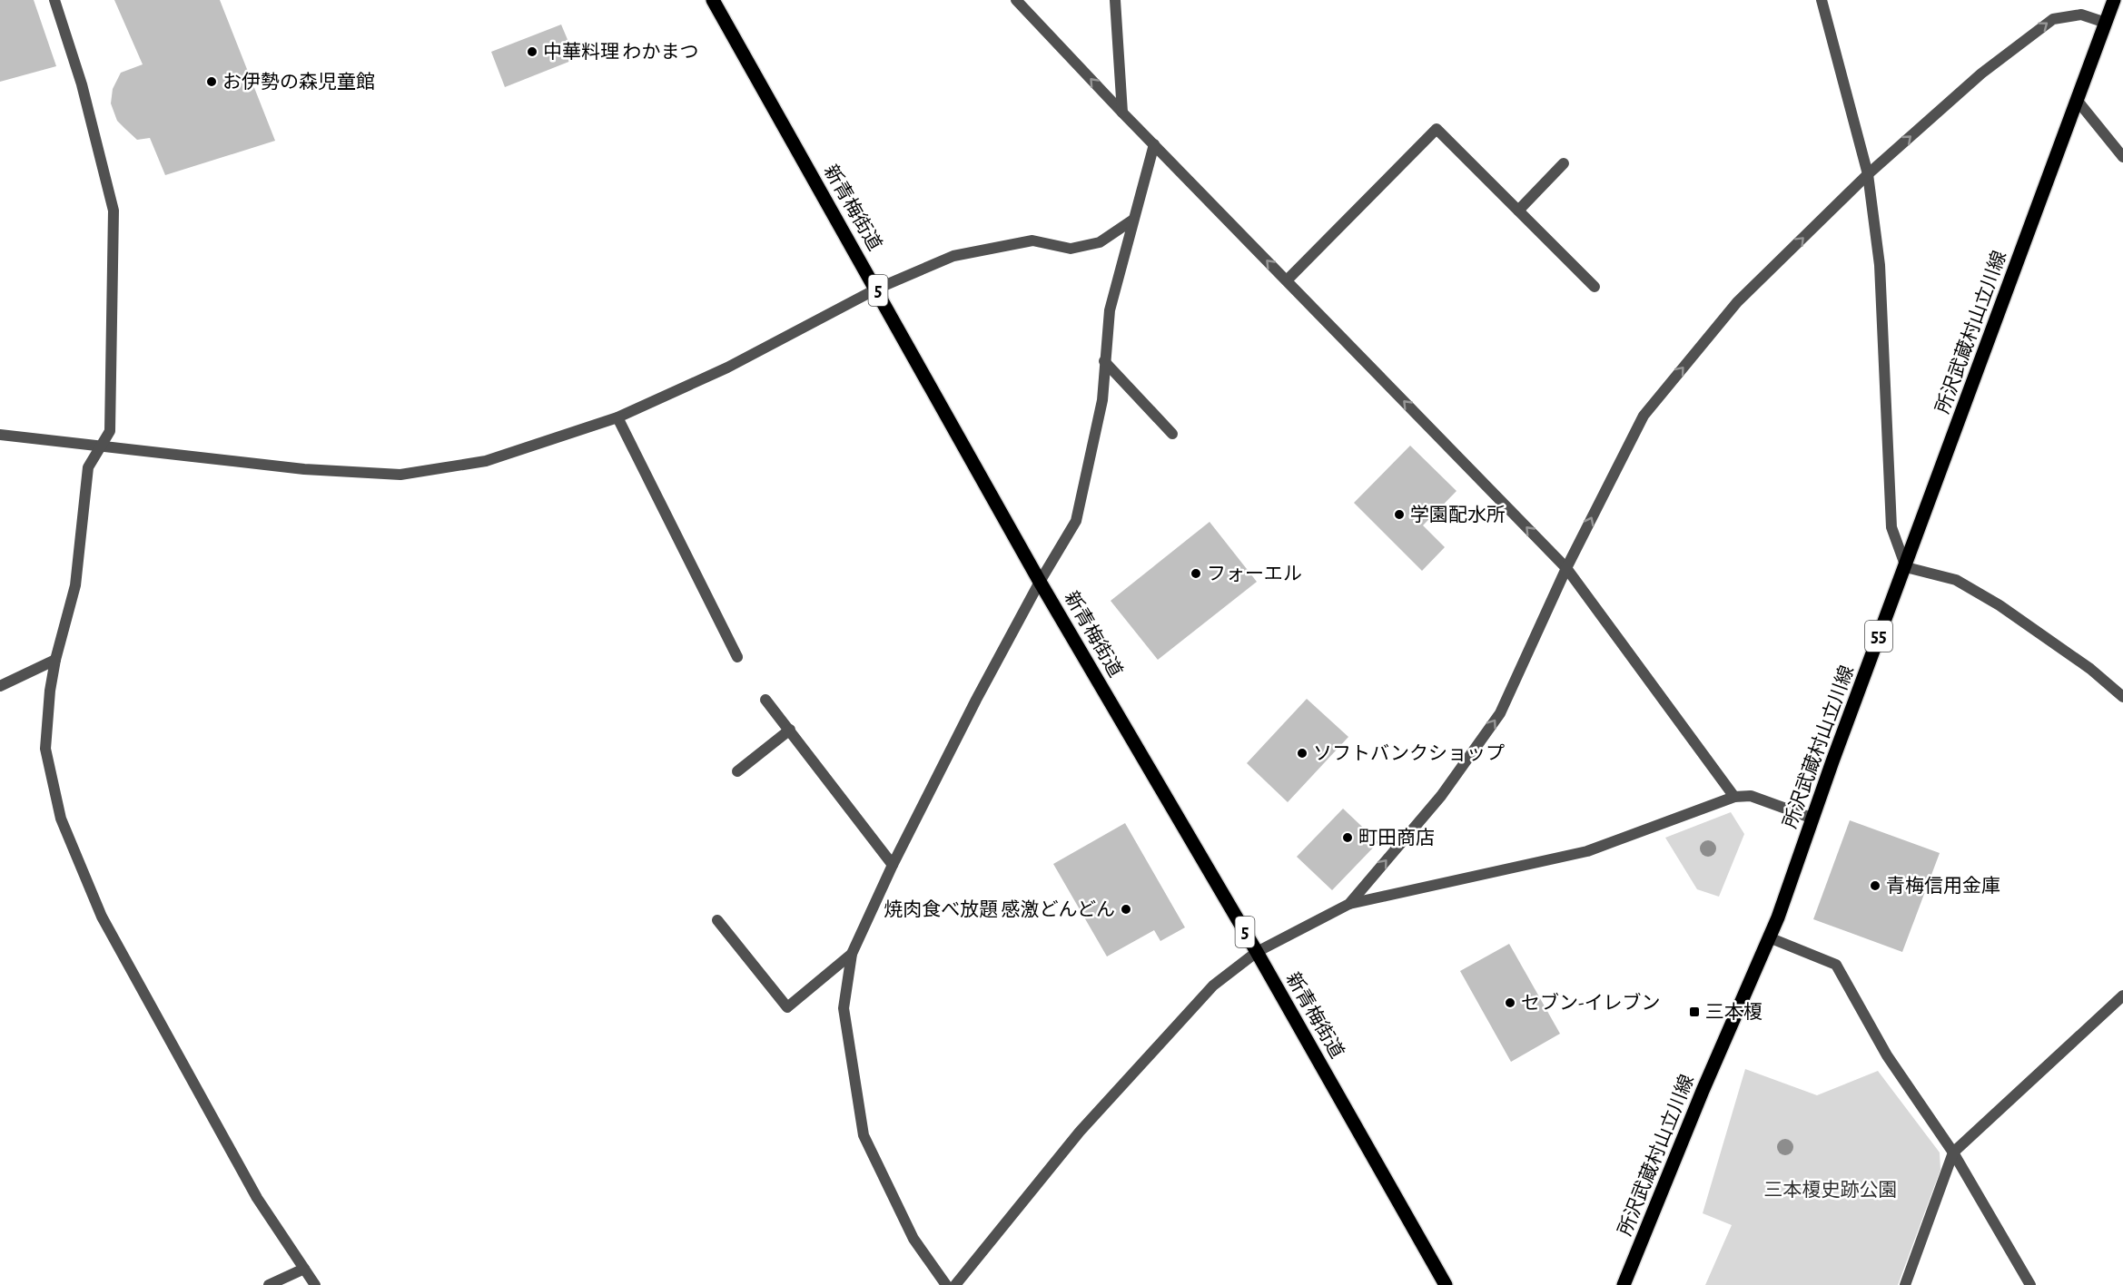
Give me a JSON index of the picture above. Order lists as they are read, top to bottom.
{
  "streets": {
    "main road": [
      "新青梅街道",
      "5",
      "所沢武蔵村山立川線",
      "55"
    ]
  },
  "parks": ["三本榎史跡公園"],
  "places": {
    "other": [
      "中華料理 わかまつ",
      "お伊勢の森児童館",
      "学園配水所",
      "フォーエル",
      "ソフトバンクショップ",
      "町田商店",
      "青梅信用金庫",
      "焼肉食べ放題 感激どんどん",
      "セブン-イレブン"
    ],
    "transit": ["三本榎"]
  }
}
